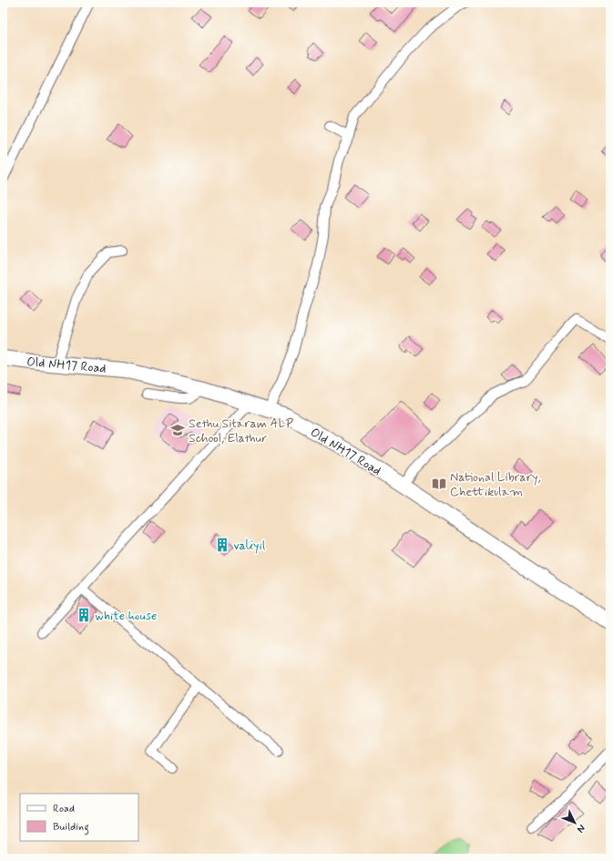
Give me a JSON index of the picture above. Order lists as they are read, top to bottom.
{
  "streets": {
    "main road": ["Old NH17 Road"]
  },
  "places": {
    "school or university": ["Sethu Sitaram ALP School, Elathur"],
    "library": ["National Library, Chettikulam"],
    "building": ["valiyil", "white house"]
  },
  "legend": ["Road", "Building"],
  "north": "bottom right"
}
